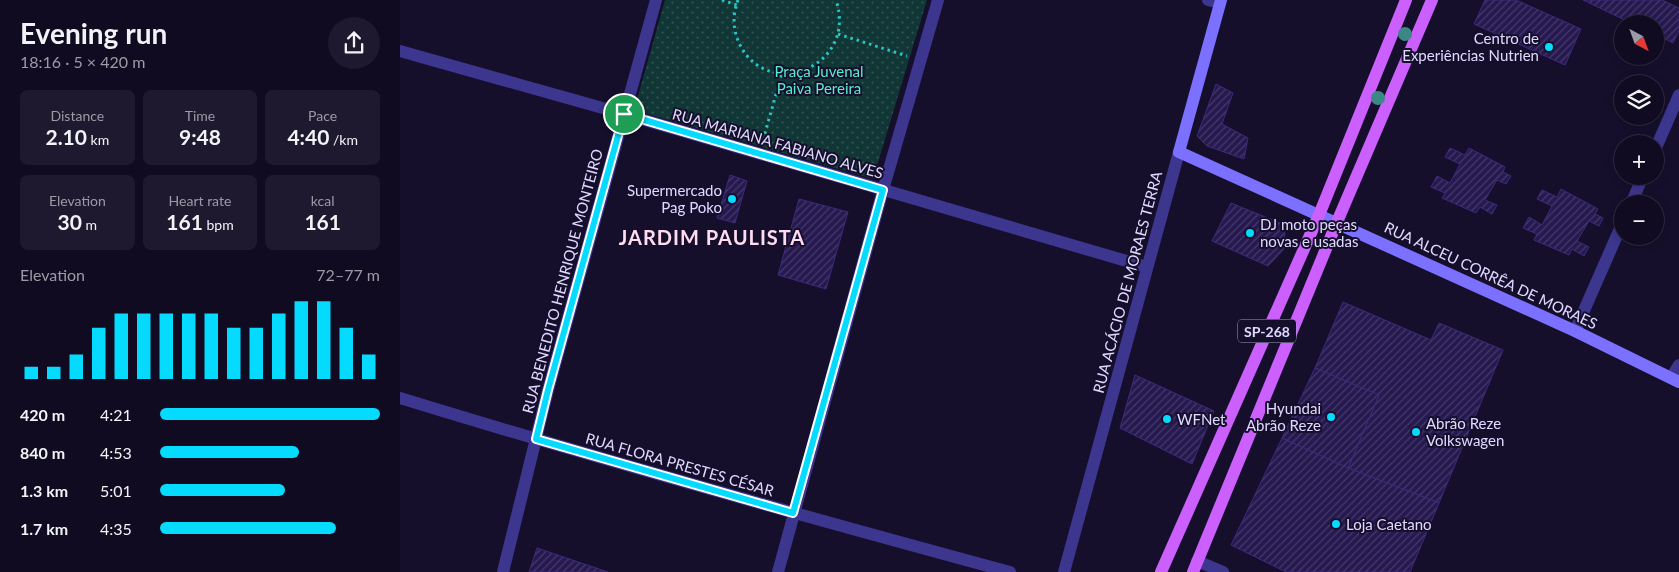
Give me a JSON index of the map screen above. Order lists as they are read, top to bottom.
{
  "streets": {
    "main road": ["SP-268"],
    "street": [
      "RUA MARIANA FABIANO ALVES",
      "RUA ALCEU CORRÊA DE MORAES",
      "RUA BENEDITO HENRIQUE MONTEIRO",
      "RUA ACÁCIO DE MORAES TERRA",
      "RUA FLORA PRESTES CÉSAR"
    ]
  },
  "crossings": [
    ["RUA MARIANA FABIANO ALVES", "RUA BENEDITO HENRIQUE MONTEIRO"],
    ["RUA MARIANA FABIANO ALVES", "RUA ACÁCIO DE MORAES TERRA"],
    ["RUA ALCEU CORRÊA DE MORAES", "RUA ACÁCIO DE MORAES TERRA"],
    ["RUA ALCEU CORRÊA DE MORAES", "SP-268"],
    ["RUA BENEDITO HENRIQUE MONTEIRO", "RUA FLORA PRESTES CÉSAR"]
  ],
  "districts": ["JARDIM PAULISTA"],
  "parks": ["Praça Juvenal Paiva Pereira"],
  "places": [
    "Centro de Experiências Nutrien",
    "Supermercado Pag Poko",
    "DJ moto peças novas e usadas",
    "Hyundai Abrão Reze",
    "WFNet",
    "Abrão Reze Volkswagen",
    "Loja Caetano"
  ],
  "north": "bottom right",
  "page": {
    "heading": ["Evening run", "18:16 · 5 × 420 m"],
    "map_buttons": ["+", "−"],
    "stats": [
      ["Distance", "2.10 km"],
      ["Time", "9:48"],
      ["Pace", "4:40 /km"],
      ["Elevation", "30 m"],
      ["Heart rate", "161 bpm"],
      ["kcal", "161"]
    ],
    "chart": ["Elevation", "72–77 m"],
    "list": [
      {
        "name": "420 m",
        "note": "4:21"
      },
      {
        "name": "840 m",
        "note": "4:53"
      },
      {
        "name": "1.3 km",
        "note": "5:01"
      },
      {
        "name": "1.7 km",
        "note": "4:35"
      }
    ]
  }
}
